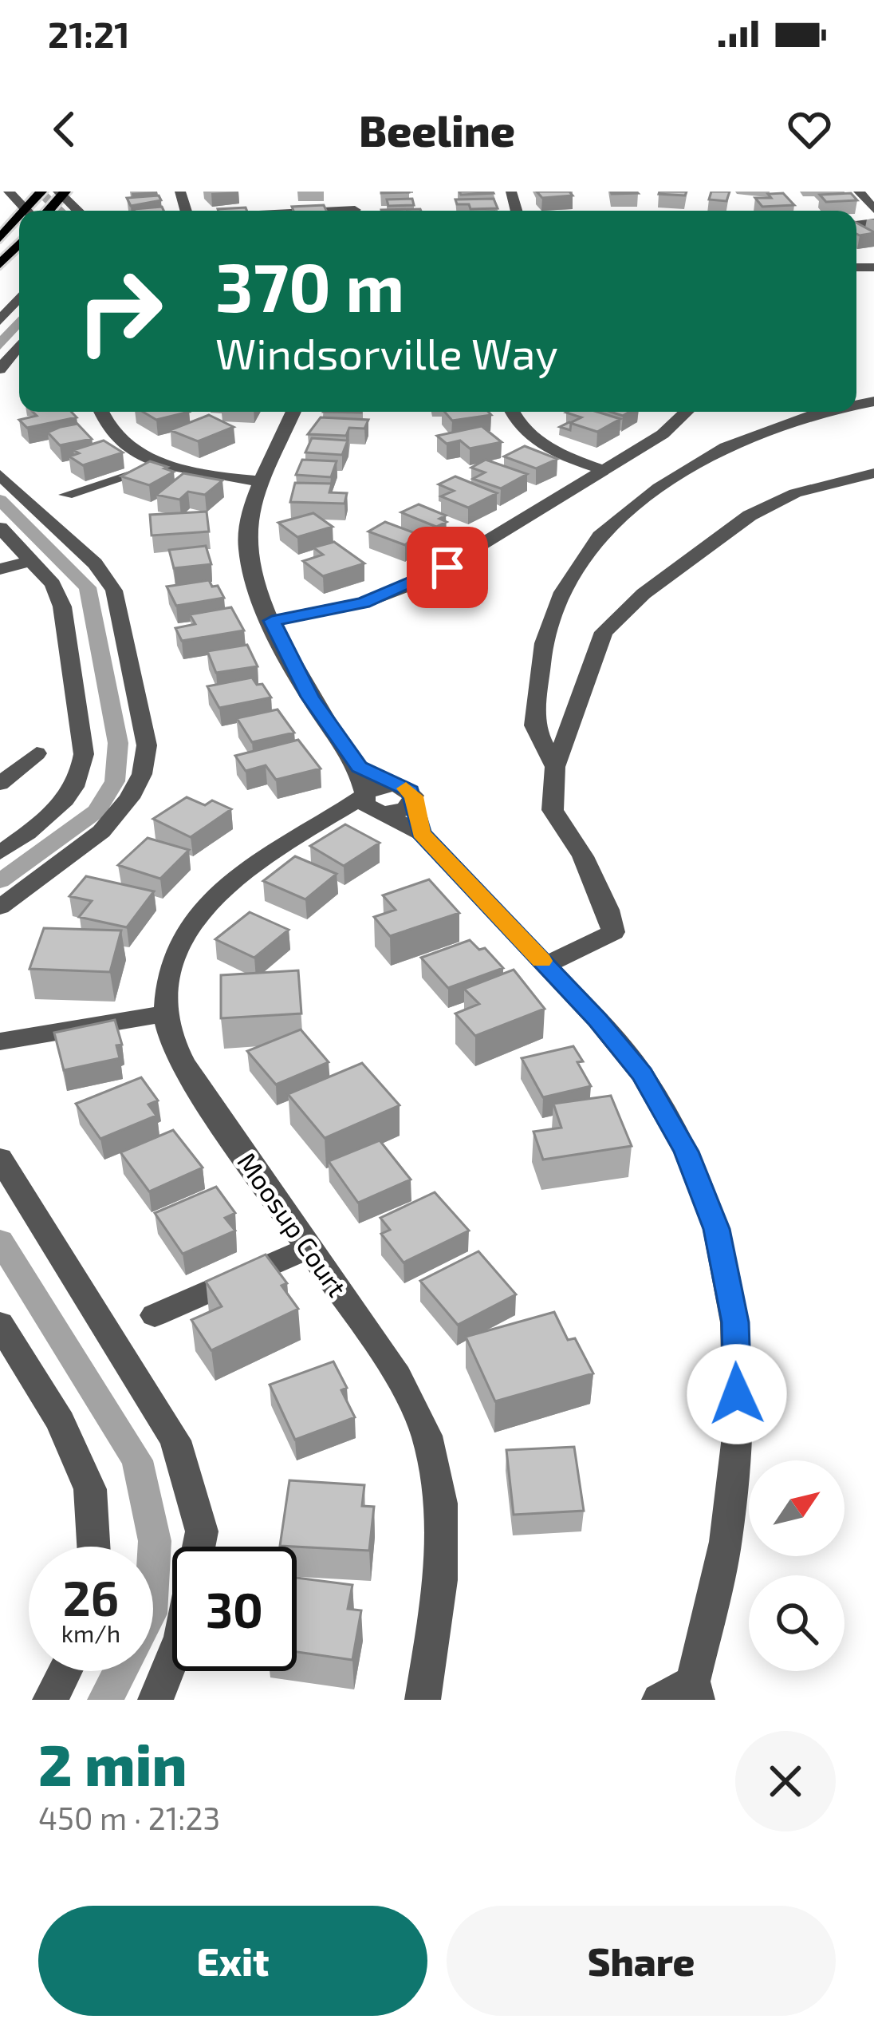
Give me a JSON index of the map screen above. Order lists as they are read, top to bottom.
{
  "streets": {
    "street": ["Moosup Court"]
  },
  "north": "top right",
  "page": {
    "status": "21:21",
    "header": "Beeline",
    "turn": ["370 m", "Windsorville Way"],
    "speed": "26 km/h",
    "limit": "30",
    "heading": ["2 min", "450 m · 21:23"],
    "buttons": ["Exit", "Share"]
  }
}
